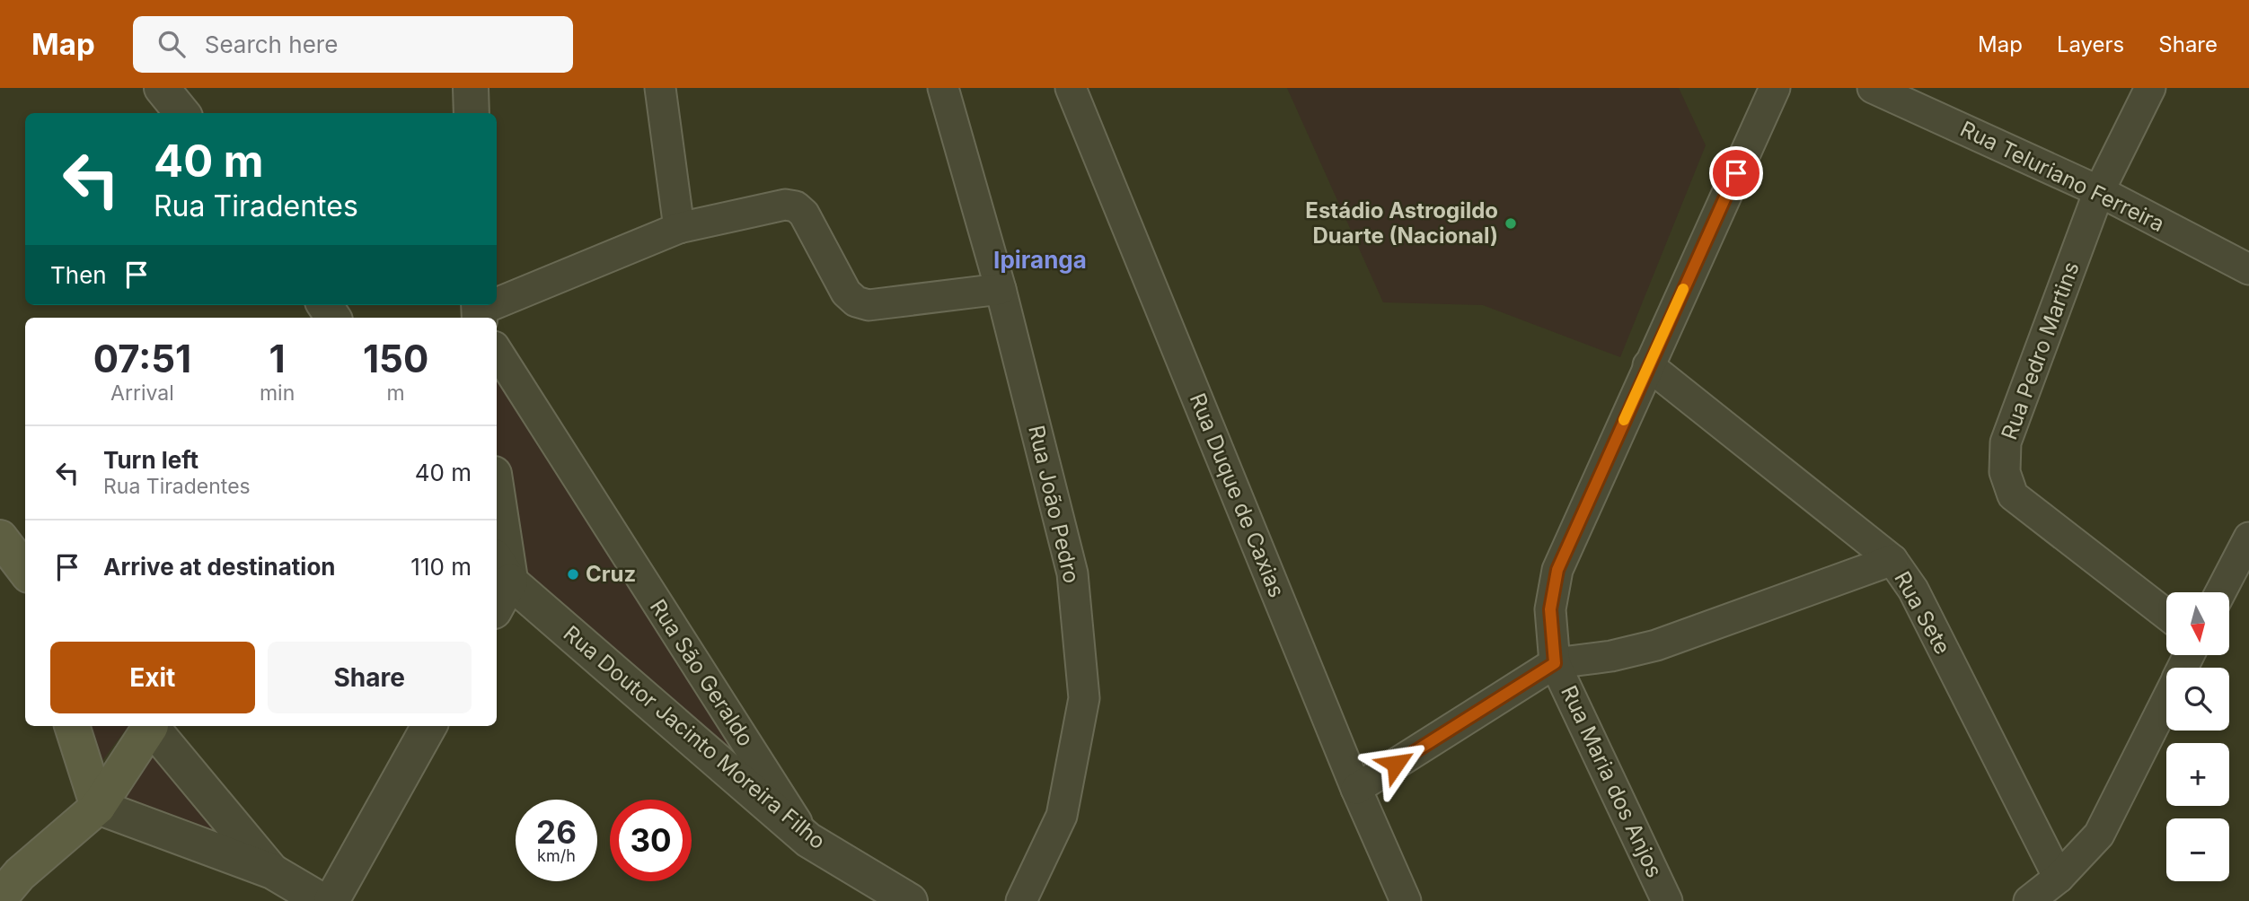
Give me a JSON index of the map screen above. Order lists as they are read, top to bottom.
{
  "streets": {
    "street": [
      "Rua Teluriano Ferreira",
      "Rua Pedro Martins",
      "Rua Duque de Caxias",
      "Rua João Pedro",
      "Rua Sete",
      "Rua São Geraldo",
      "Rua Doutor Jacinto Moreira Filho",
      "Rua Maria dos Anjos"
    ]
  },
  "crossings": [
    ["Rua Teluriano Ferreira", "Rua Pedro Martins"],
    ["Rua São Geraldo", "Rua Doutor Jacinto Moreira Filho"]
  ],
  "districts": ["Ipiranga"],
  "places": ["Estádio Astrogildo Duarte (Nacional)", "Cruz"],
  "north": "bottom",
  "page": {
    "header": "Map",
    "search": "Search here",
    "nav": ["Map", "Layers", "Share"],
    "turn": ["40 m", "Rua Tiradentes"],
    "then": "Then",
    "eta": [
      "07:51",
      "Arrival",
      "1",
      "min",
      "150",
      "m"
    ],
    "list": [
      {
        "name": "Turn left",
        "note": "Rua Tiradentes",
        "value": "40 m"
      },
      {
        "name": "Arrive at destination",
        "value": "110 m"
      }
    ],
    "map_buttons": ["+", "−"],
    "buttons": ["Exit", "Share"],
    "speed": "26 km/h",
    "limit": "30"
  }
}
